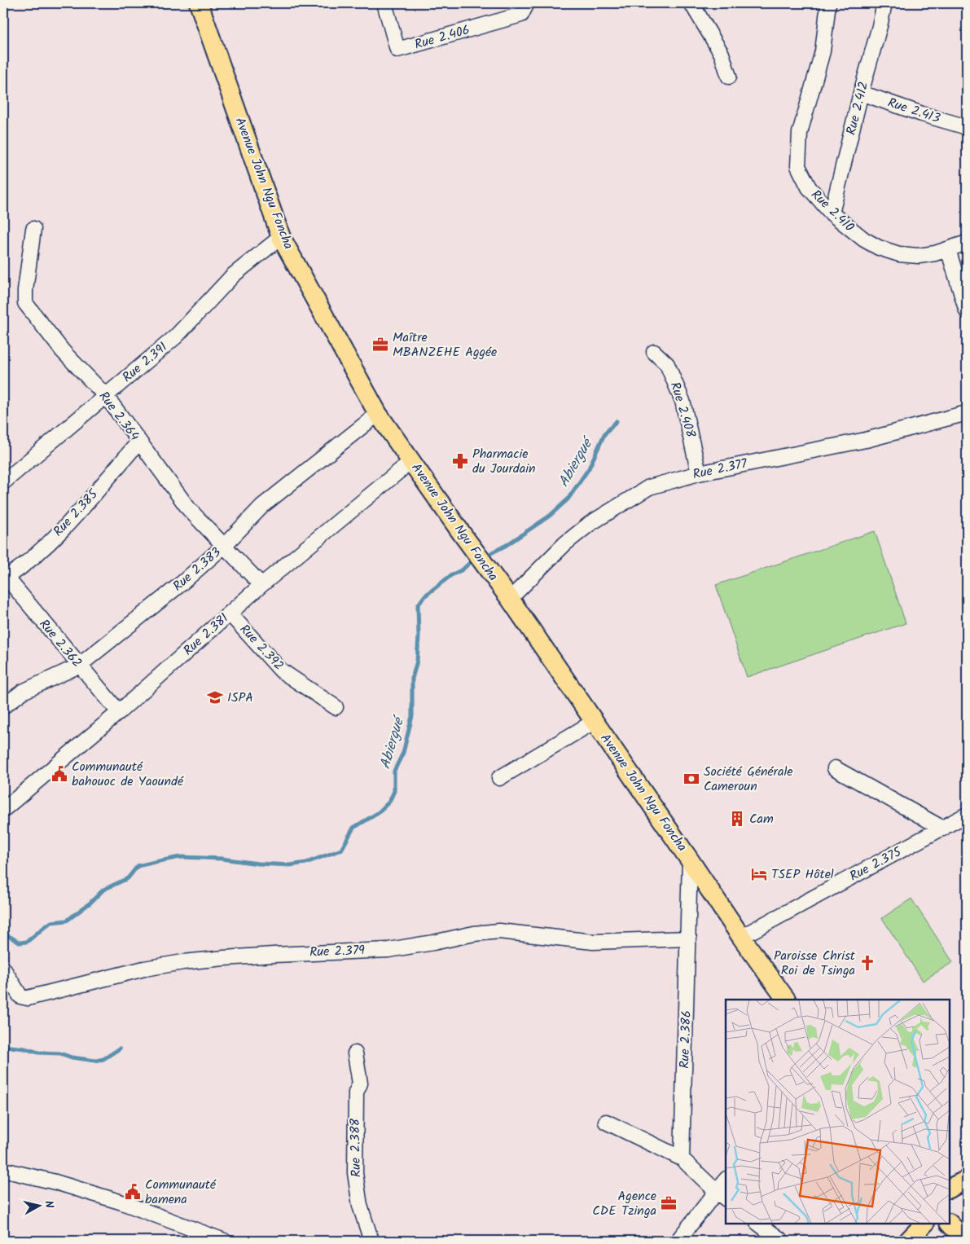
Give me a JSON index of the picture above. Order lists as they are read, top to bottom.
{
  "streets": {
    "main road": ["Avenue John Ngu Foncha"],
    "street": [
      "Rue 2.406",
      "Rue 2.412",
      "Rue 2.413",
      "Rue 2.410",
      "Rue 2.391",
      "Rue 2.408",
      "Rue 2.364",
      "Rue 2.377",
      "Rue 2.385",
      "Rue 2.383",
      "Rue 2.381",
      "Rue 2.362",
      "Rue 2.392",
      "Rue 2.375",
      "Rue 2.379",
      "Rue 2.386",
      "Rue 2.388"
    ]
  },
  "crossings": [
    ["Rue 2.412", "Rue 2.413"],
    ["Rue 2.412", "Rue 2.410"],
    ["Avenue John Ngu Foncha", "Rue 2.391"],
    ["Avenue John Ngu Foncha", "Rue 2.377"],
    ["Avenue John Ngu Foncha", "Rue 2.383"],
    ["Avenue John Ngu Foncha", "Rue 2.381"],
    ["Avenue John Ngu Foncha", "Rue 2.375"],
    ["Avenue John Ngu Foncha", "Rue 2.386"],
    ["Rue 2.391", "Rue 2.364"],
    ["Rue 2.408", "Rue 2.377"],
    ["Rue 2.364", "Rue 2.385"],
    ["Rue 2.364", "Rue 2.383"],
    ["Rue 2.364", "Rue 2.381"],
    ["Rue 2.385", "Rue 2.362"],
    ["Rue 2.383", "Rue 2.362"],
    ["Rue 2.381", "Rue 2.362"],
    ["Rue 2.381", "Rue 2.392"],
    ["Rue 2.379", "Rue 2.386"]
  ],
  "water": ["Abiergué"],
  "places": {
    "office": ["Maître MBANZEHE Aggée", "Agence CDE Tzinga"],
    "pharmacy": ["Pharmacie du Jourdain"],
    "school or university": ["ISPA"],
    "public building": ["Communauté bahouoc de Yaoundé", "Communauté bamena"],
    "bank": ["Société Générale Cameroun"],
    "building": ["Cam"],
    "hotel": ["TSEP Hôtel"],
    "church": ["Paroisse Christ Roi de Tsinga"]
  },
  "north": "right"
}
